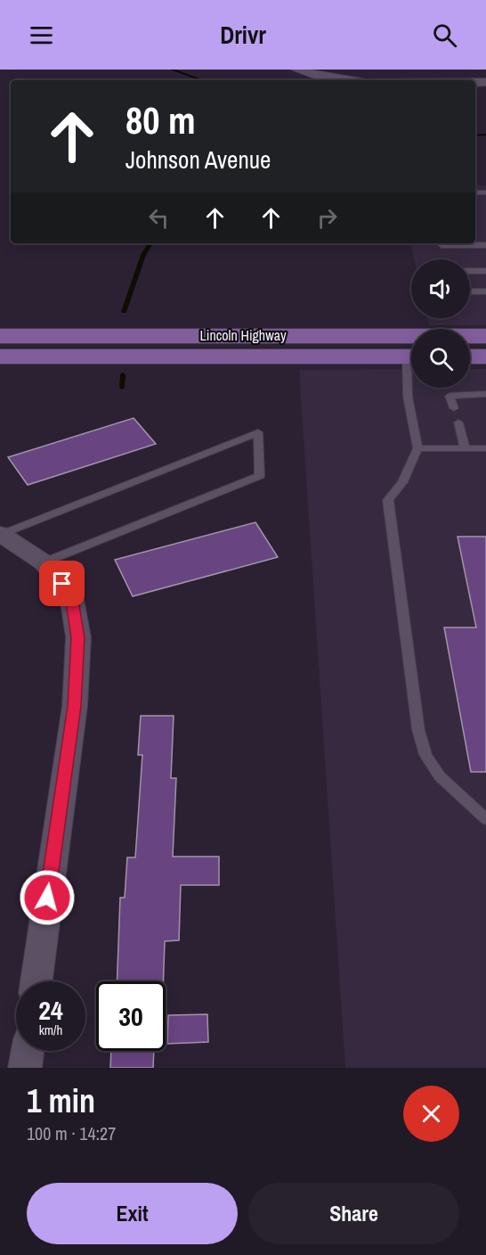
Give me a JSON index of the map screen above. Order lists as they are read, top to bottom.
{
  "streets": {
    "main road": ["Lincoln Highway"]
  },
  "page": {
    "header": "Drivr",
    "turn": ["80 m", "Johnson Avenue"],
    "speed": "24 km/h",
    "limit": "30",
    "heading": ["1 min", "100 m · 14:27"],
    "buttons": ["Exit", "Share"]
  }
}
